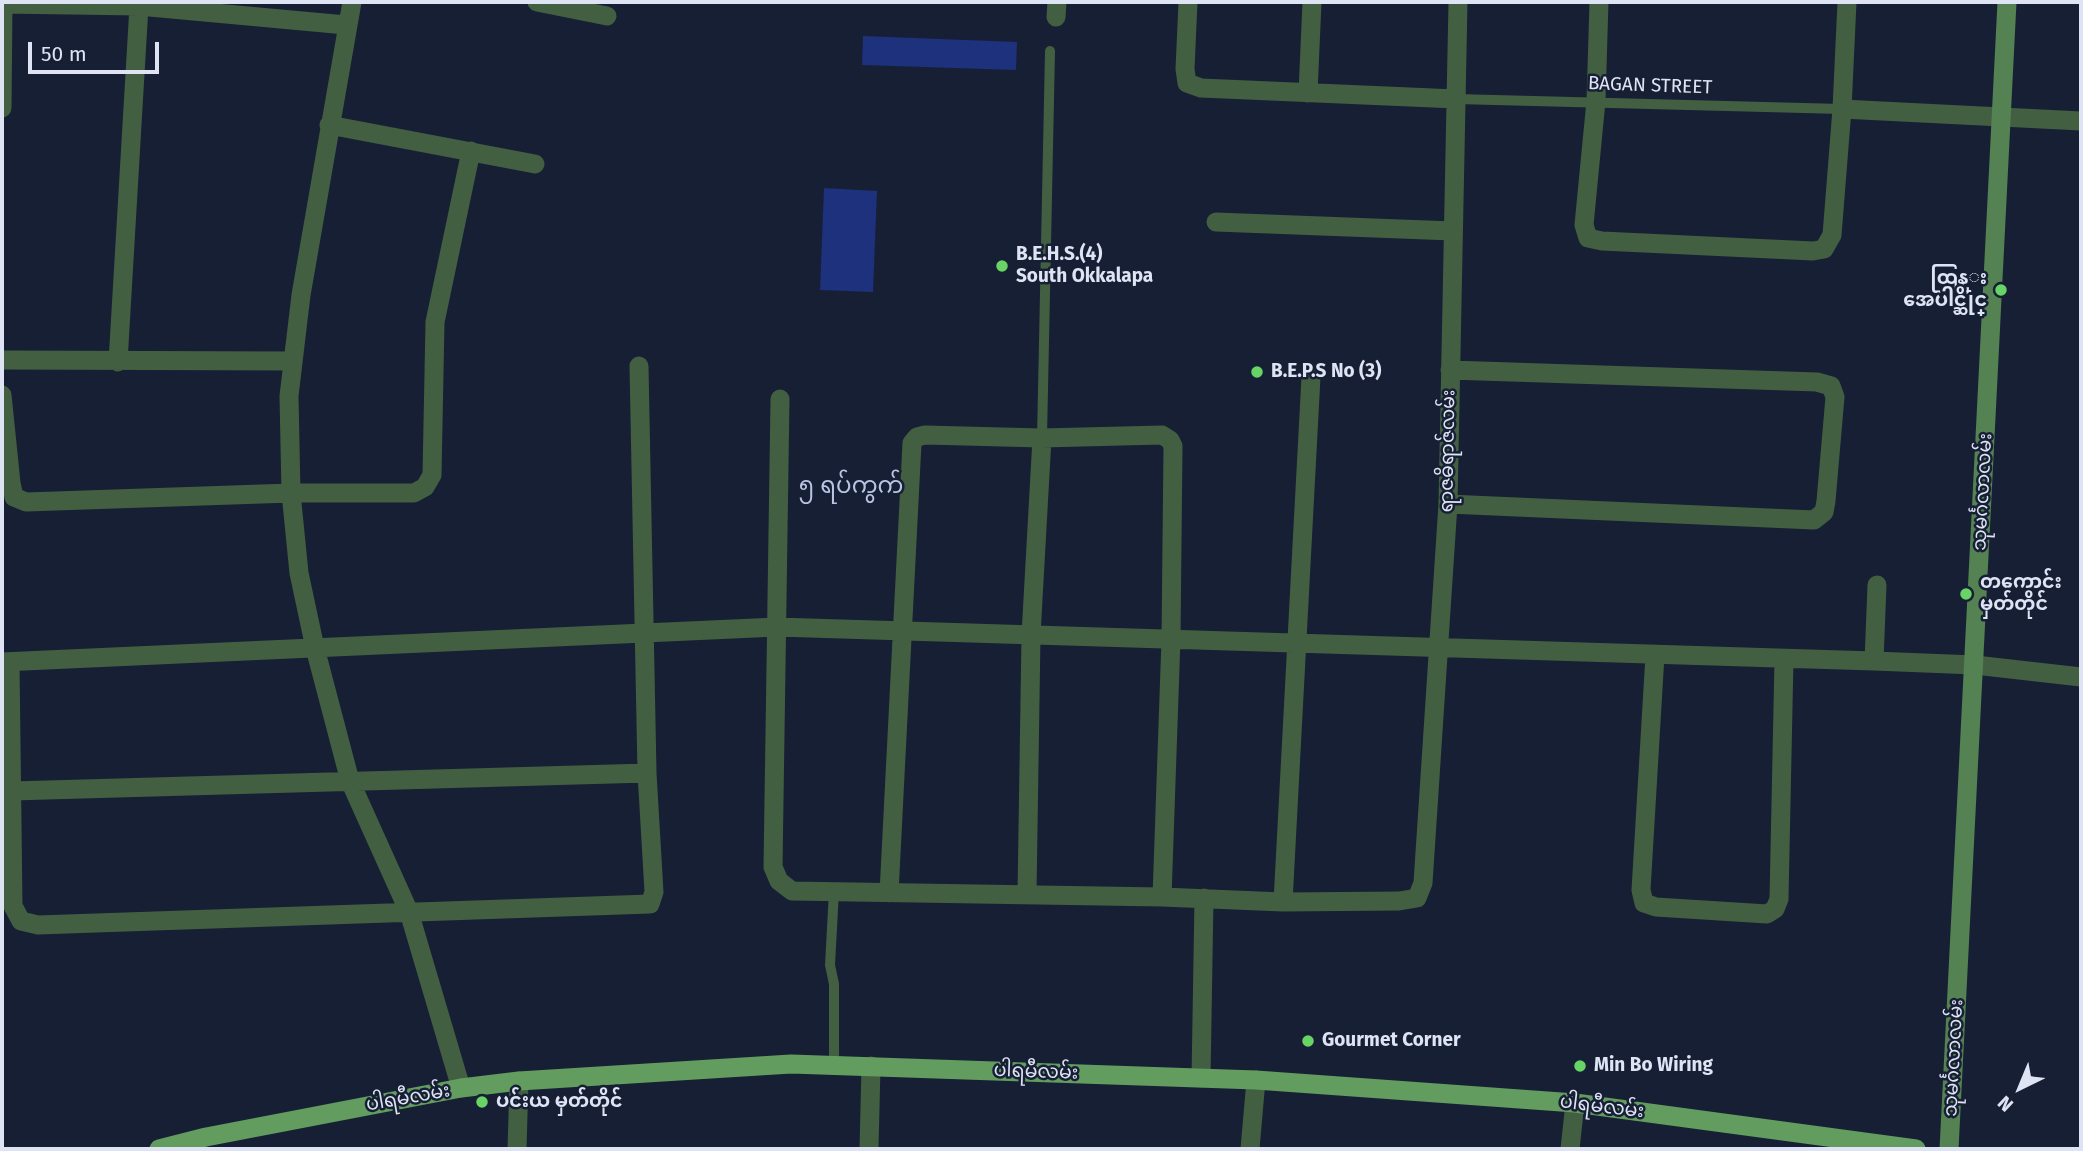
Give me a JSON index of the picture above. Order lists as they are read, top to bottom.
{
  "streets": {
    "main road": ["သုမင်္ဂလာလမ်း", "ပါရမီလမ်း"],
    "street": ["ရာဇဓိရာဇ်လမ်း"],
    "lane": ["BAGAN STREET"]
  },
  "crossings": [
    ["BAGAN STREET", "ရာဇဓိရာဇ်လမ်း"]
  ],
  "districts": ["၅ ရပ်ကွက်"],
  "places": [
    "B.E.H.S.(4) South Okkalapa",
    "ထြန္း အေပါင္ဆိုင္",
    "B.E.P.S No (3)",
    "တကောင်း မှတ်တိုင်",
    "Gourmet Corner",
    "Min Bo Wiring",
    "ပင်းယ မှတ်တိုင်"
  ],
  "scale_bar": "50 m",
  "north": "bottom left"
}
